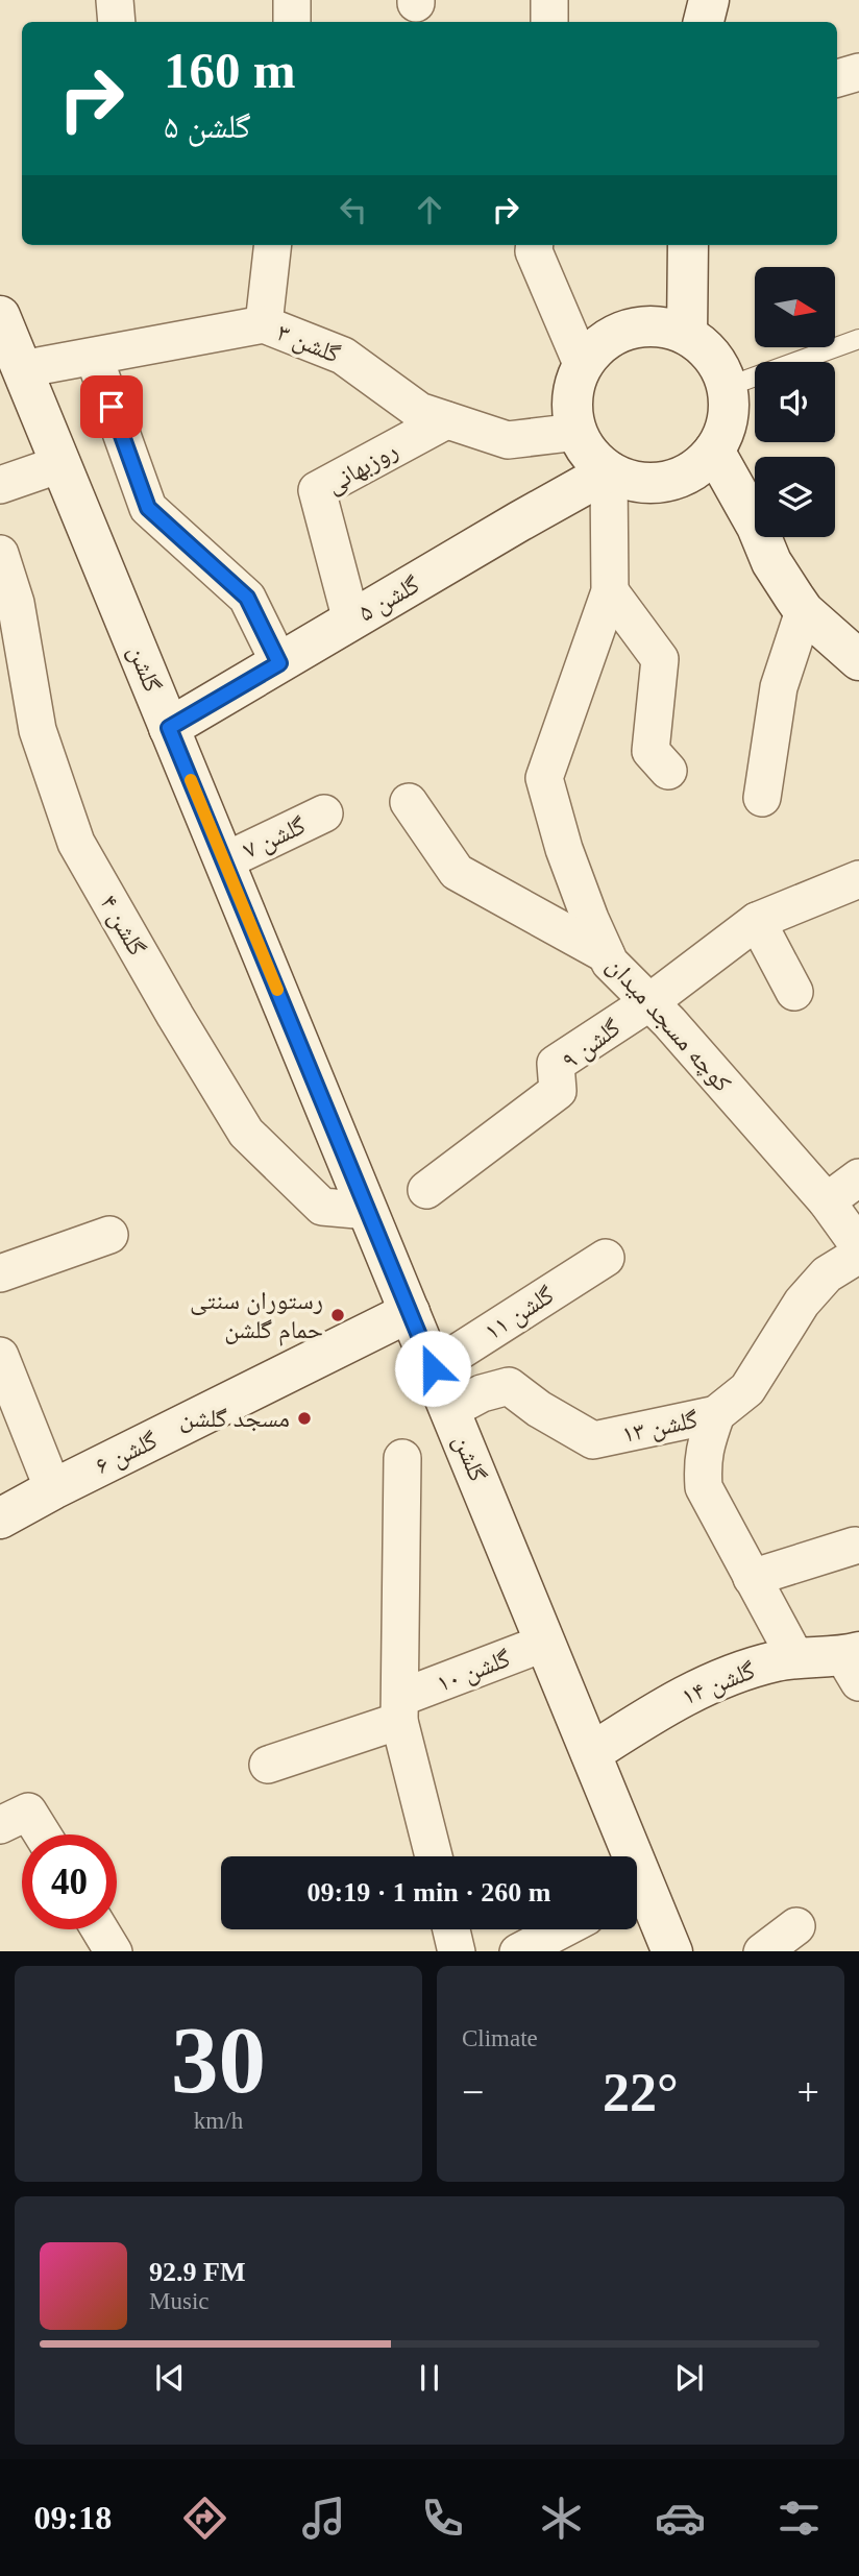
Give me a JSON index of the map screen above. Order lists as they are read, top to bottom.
{
  "streets": {
    "street": [
      "گلشن ۳",
      "روزبهانی",
      "گلشن ۵",
      "گلشن",
      "گلشن ۷",
      "گلشن ۴",
      "کوچه مسجد میدان",
      "گلشن ۹",
      "گلشن ۱۱",
      "گلشن ۱۳",
      "گلشن ۶",
      "گلشن ۱۰",
      "گلشن ۱۴"
    ]
  },
  "crossings": [
    ["گلشن ۳", "روزبهانی"],
    ["گلشن ۳", "گلشن ۵"],
    ["گلشن ۳", "گلشن"],
    ["گلشن ۳", "کوچه مسجد میدان"],
    ["روزبهانی", "گلشن ۵"],
    ["گلشن ۵", "گلشن"],
    ["گلشن ۵", "کوچه مسجد میدان"],
    ["گلشن", "گلشن ۷"],
    ["گلشن", "گلشن ۴"],
    ["گلشن", "گلشن ۱۱"],
    ["گلشن", "گلشن ۱۳"],
    ["گلشن", "گلشن ۶"],
    ["گلشن", "گلشن ۱۰"],
    ["گلشن", "گلشن ۱۴"],
    ["کوچه مسجد میدان", "گلشن ۹"]
  ],
  "places": ["رستوران سنتی حمام گلشن", "مسجد گلشن"],
  "north": "right",
  "page": {
    "turn": ["160 m", "گلشن ۵"],
    "limit": "40",
    "trip": "09:19 · 1 min · 260 m",
    "tile": [
      ["30", "km/h"],
      "Climate"
    ],
    "heat": ["−", "22°", "+"],
    "song": ["92.9 FM", "Music"],
    "tabs": "09:18"
  }
}
